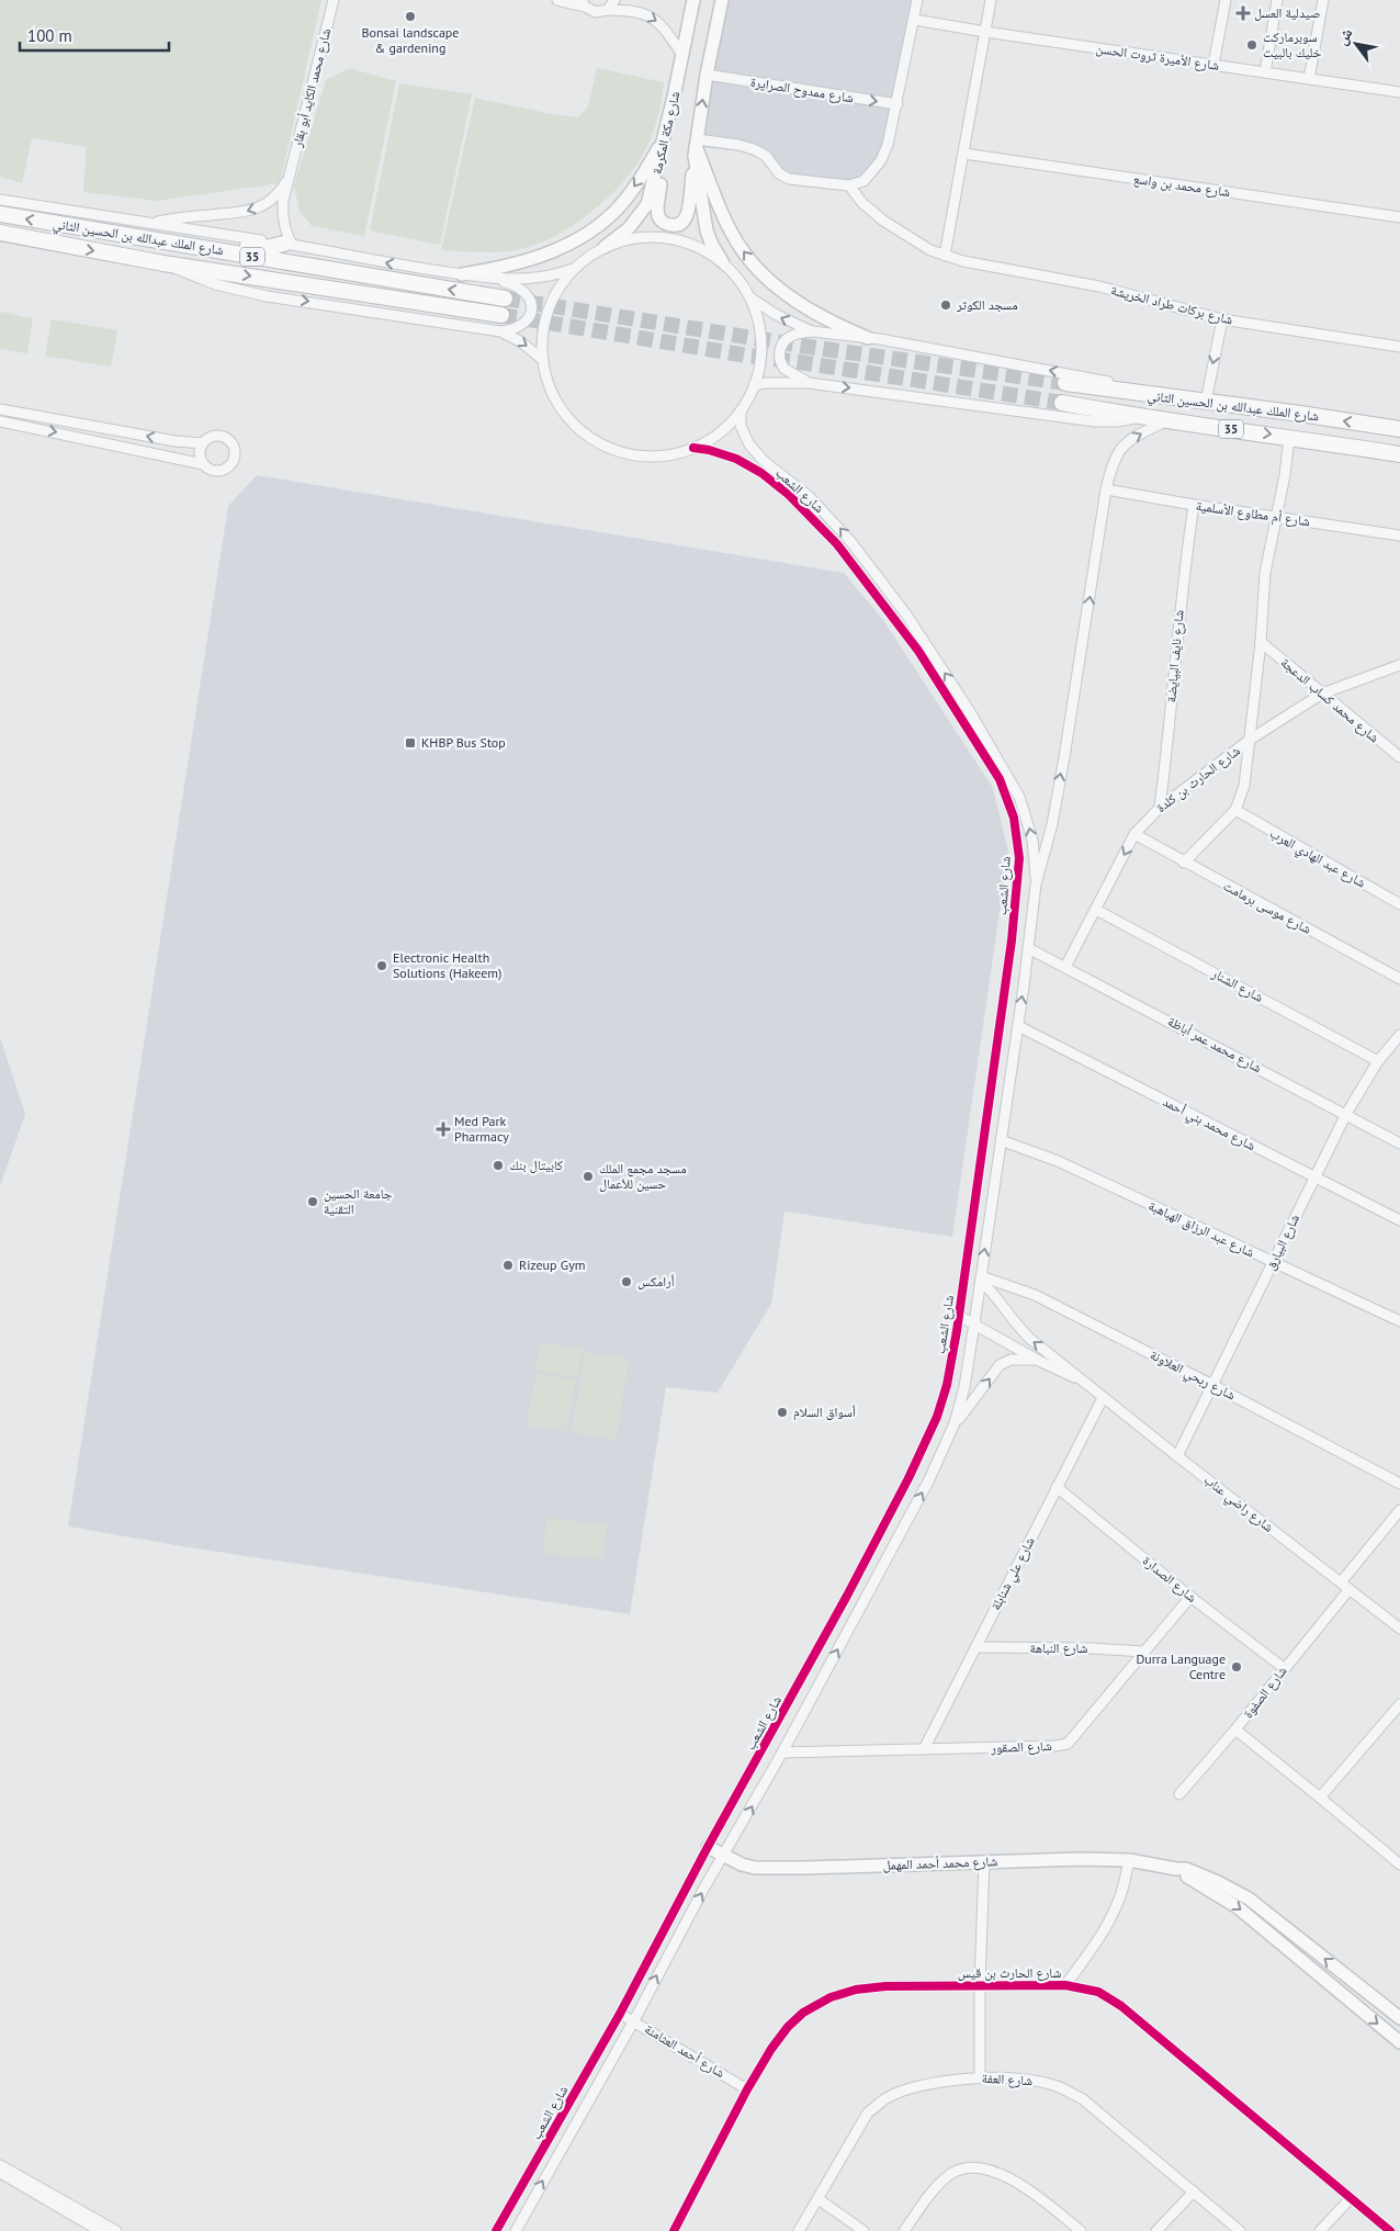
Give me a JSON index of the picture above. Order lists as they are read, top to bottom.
{
  "streets": {
    "highway": ["شارع الملك عبدالله بن الحسين الثاني", "35"],
    "main road": ["شارع مكة المكرمة", "شارع محمد أحمد المهمل"],
    "street": [
      "شارع الأميرة ثروت الحسن",
      "شارع محمد الكايد أبو بقار",
      "شارع ممدوح الصرايرة",
      "شارع محمد بن واسع",
      "شارع بركات طراد الخريشة",
      "شارع الشعب",
      "شارع أم مطاوع الأسلمية",
      "شارع نايف البيايضة",
      "شارع محمد كساب الدعجة",
      "شارع الحارث بن كلدة",
      "شارع عبد الهادي العرب",
      "شارع موسى برمامت",
      "شارع الشنار",
      "شارع محمد عمر أباظة",
      "شارع محمد بني أحمد",
      "شارع عبد الرزاق الهباهبة",
      "شارع البيارق",
      "شارع ربحي العلاونة",
      "شارع راضي عناب",
      "شارع علي شنابلة",
      "شارع الصدارة",
      "شارع النباهة",
      "شارع الصفوة",
      "شارع الصقور",
      "شارع الحارث بن قيس",
      "شارع أحمد العثامنة",
      "شارع العفة"
    ]
  },
  "crossings": [
    ["شارع محمد الكايد أبو بقار", "شارع الملك عبدالله بن الحسين الثاني"],
    ["شارع ممدوح الصرايرة", "شارع مكة المكرمة"],
    ["شارع الملك عبدالله بن الحسين الثاني", "شارع الشعب"],
    ["شارع الملك عبدالله بن الحسين الثاني", "شارع محمد كساب الدعجة"],
    ["شارع الشعب", "شارع أم مطاوع الأسلمية"],
    ["شارع الشعب", "شارع محمد عمر أباظة"],
    ["شارع الشعب", "شارع محمد بني أحمد"],
    ["شارع الشعب", "شارع عبد الرزاق الهباهبة"],
    ["شارع الشعب", "شارع ربحي العلاونة"],
    ["شارع الشعب", "شارع راضي عناب"],
    ["شارع الشعب", "شارع الصقور"],
    ["شارع الشعب", "شارع محمد أحمد المهمل"],
    ["شارع الشعب", "شارع أحمد العثامنة"],
    ["شارع أم مطاوع الأسلمية", "شارع نايف البيايضة"],
    ["شارع أم مطاوع الأسلمية", "شارع محمد كساب الدعجة"],
    ["شارع نايف البيايضة", "شارع الحارث بن كلدة"],
    ["شارع محمد كساب الدعجة", "شارع الحارث بن كلدة"],
    ["شارع محمد كساب الدعجة", "شارع عبد الهادي العرب"],
    ["شارع محمد كساب الدعجة", "شارع موسى برمامت"],
    ["شارع الحارث بن كلدة", "شارع موسى برمامت"],
    ["شارع الحارث بن كلدة", "شارع الشنار"],
    ["شارع الحارث بن كلدة", "شارع محمد عمر أباظة"],
    ["شارع الشنار", "شارع البيارق"],
    ["شارع محمد عمر أباظة", "شارع البيارق"],
    ["شارع محمد بني أحمد", "شارع البيارق"],
    ["شارع عبد الرزاق الهباهبة", "شارع البيارق"],
    ["شارع البيارق", "شارع ربحي العلاونة"],
    ["شارع البيارق", "شارع راضي عناب"],
    ["شارع ربحي العلاونة", "شارع راضي عناب"],
    ["شارع راضي عناب", "شارع علي شنابلة"],
    ["شارع راضي عناب", "شارع الصفوة"],
    ["شارع علي شنابلة", "شارع الصدارة"],
    ["شارع علي شنابلة", "شارع النباهة"],
    ["شارع علي شنابلة", "شارع الصقور"],
    ["شارع الصدارة", "شارع الصفوة"],
    ["شارع الصدارة", "شارع الصقور"],
    ["شارع النباهة", "شارع الصقور"],
    ["شارع الحارث بن قيس", "شارع أحمد العثامنة"]
  ],
  "one_way": ["شارع محمد الكايد أبو بقار"],
  "places": {
    "health": ["صيدلية العسل", "Med Park Pharmacy"],
    "other": [
      "Bonsai landscape & gardening",
      "سوبرماركت خليك بالبيت",
      "مسجد الكوثر",
      "Electronic Health Solutions (Hakeem)",
      "كابيتال بنك",
      "مسجد مجمع الملك حسين للأعمال",
      "جامعة الحسين التقنية",
      "Rizeup Gym",
      "أرامكس",
      "أسواق السلام",
      "Durra Language Centre"
    ],
    "transit": ["KHBP Bus Stop"]
  },
  "scale_bar": "100 m",
  "north": "top left"
}
